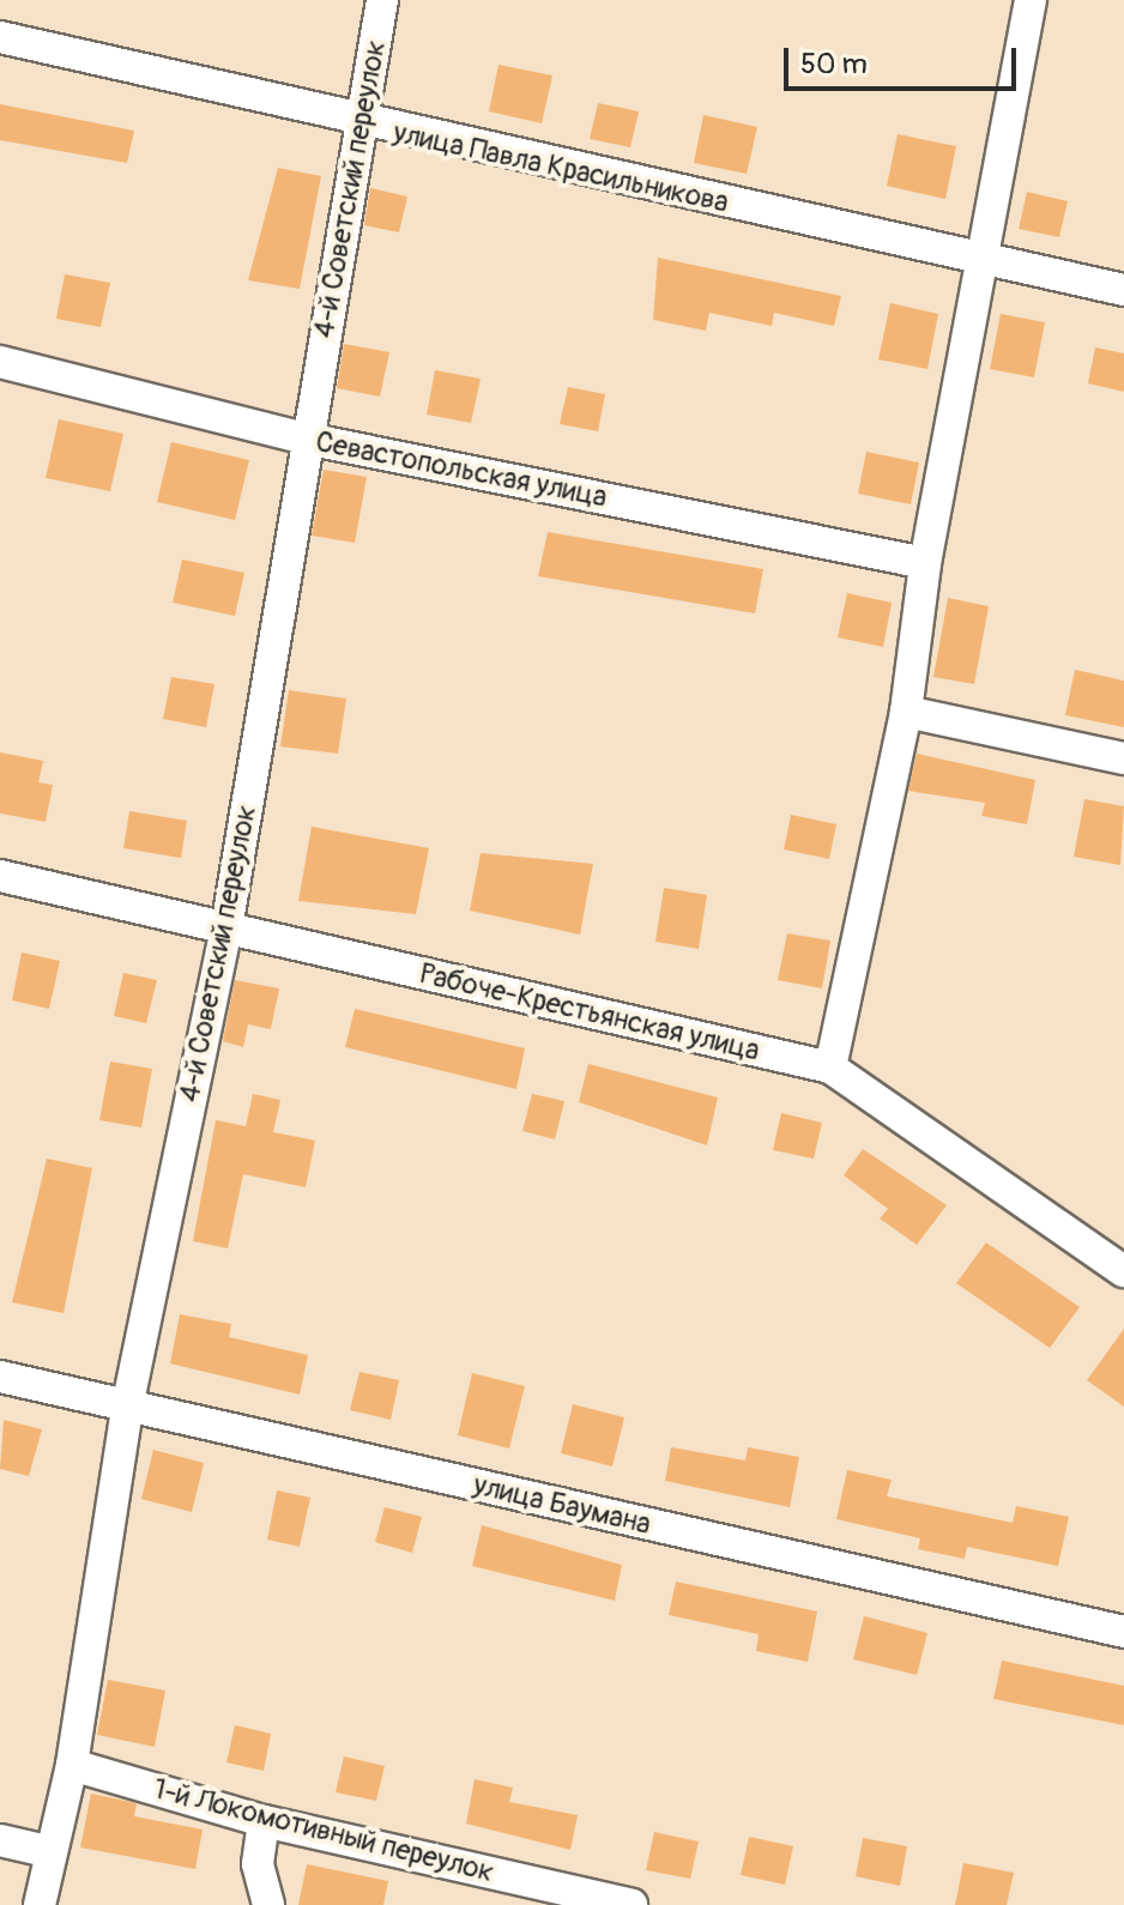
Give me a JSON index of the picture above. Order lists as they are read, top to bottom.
{
  "streets": {
    "street": [
      "улица Павла Красильникова",
      "4-й Советский переулок",
      "Севастопольская улица",
      "Рабоче-Крестьянская улица",
      "улица Баумана",
      "1-й Локомотивный переулок"
    ]
  },
  "crossings": [
    ["улица Павла Красильникова", "4-й Советский переулок"],
    ["4-й Советский переулок", "Севастопольская улица"],
    ["4-й Советский переулок", "Рабоче-Крестьянская улица"],
    ["4-й Советский переулок", "улица Баумана"],
    ["4-й Советский переулок", "1-й Локомотивный переулок"]
  ],
  "scale_bar": "50 m"
}
